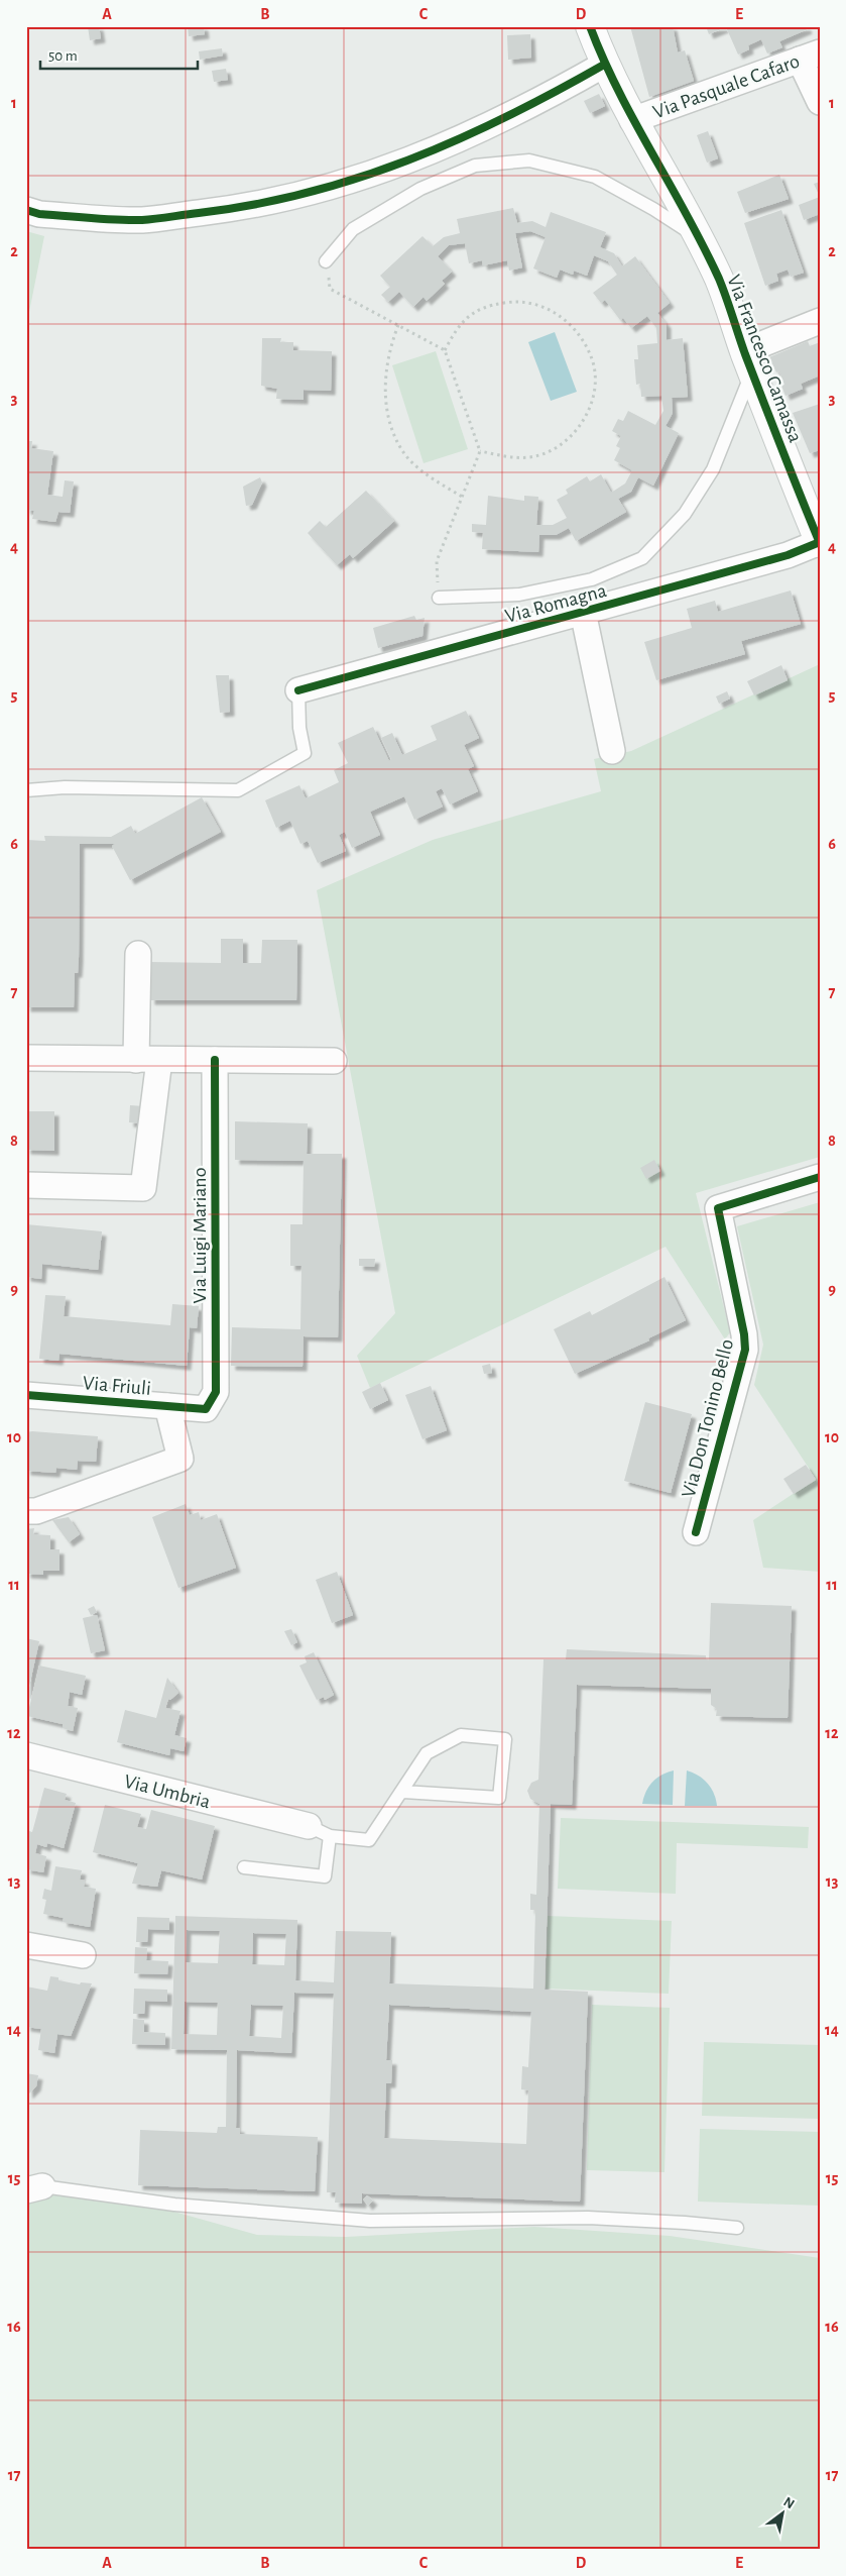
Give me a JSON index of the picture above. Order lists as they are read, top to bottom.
{
  "streets": {
    "street": [
      "Via Pasquale Cafaro",
      "Via Francesco Camassa",
      "Via Romagna",
      "Via Luigi Mariano",
      "Via Friuli",
      "Via Don Tonino Bello",
      "Via Umbria"
    ]
  },
  "crossings": [
    ["Via Pasquale Cafaro", "Via Francesco Camassa"],
    ["Via Francesco Camassa", "Via Romagna"],
    ["Via Luigi Mariano", "Via Friuli"]
  ],
  "scale_bar": "50 m",
  "north": "top right",
  "grid": {
    "columns": [
      "A",
      "B",
      "C",
      "D",
      "E"
    ],
    "rows": [
      "1",
      "2",
      "3",
      "4",
      "5",
      "6",
      "7",
      "8",
      "9",
      "10",
      "11",
      "12",
      "13",
      "14",
      "15",
      "16",
      "17"
    ]
  }
}
